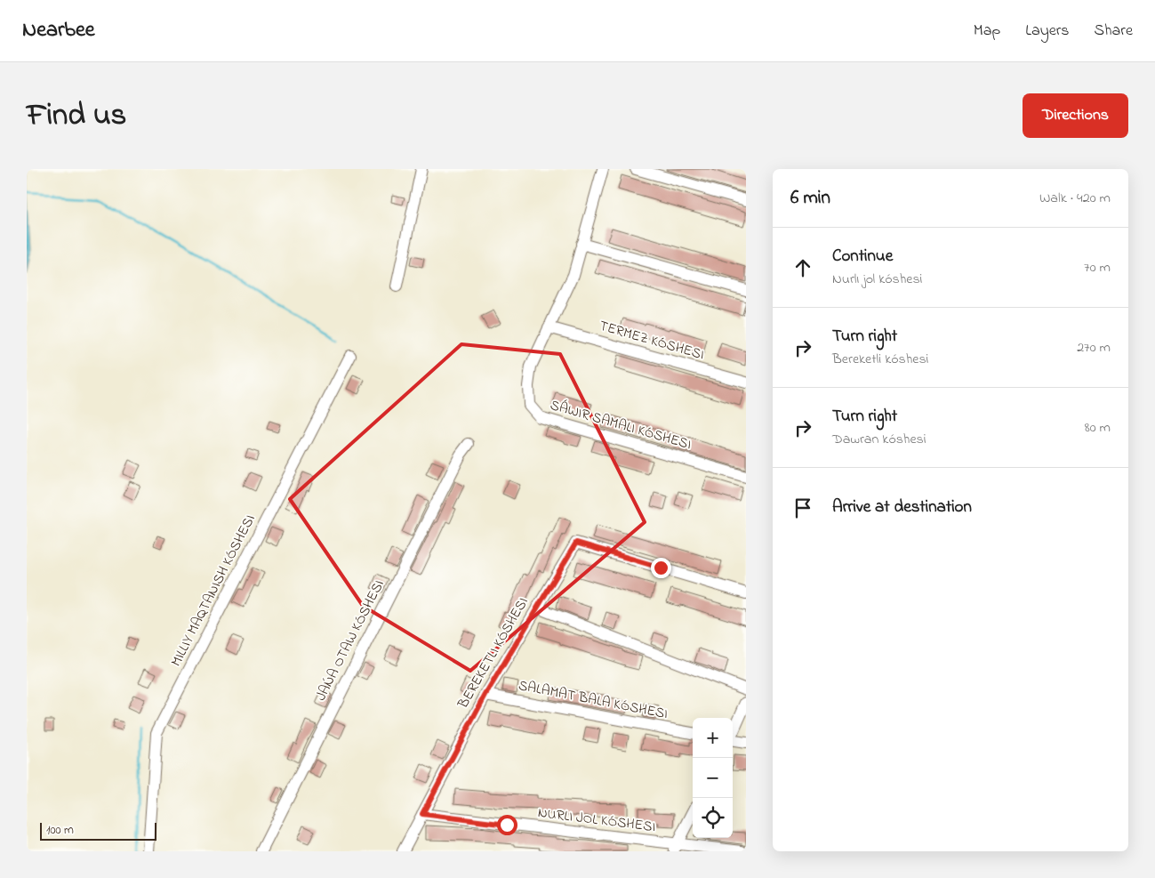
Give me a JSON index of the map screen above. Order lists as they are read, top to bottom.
{
  "streets": {
    "street": [
      "TERMEZ KÓSHESI",
      "JAŃA OTAW KÓSHESI",
      "BEREKETLI KÓSHESI",
      "SALAMAT BALA KÓSHESI"
    ]
  },
  "crossings": [
    ["BEREKETLI KÓSHESI", "SALAMAT BALA KÓSHESI"]
  ],
  "scale_bar": "100 m",
  "page": {
    "header": "Nearbee",
    "nav": ["Map", "Layers", "Share"],
    "title": "Find us",
    "buttons": "Directions",
    "heading": ["6 min", "Walk · 420 m"],
    "list": [
      ["Continue", "Nurlı jol kóshesi", "70 m"],
      ["Turn right", "Bereketli kóshesi", "270 m"],
      ["Turn right", "Dawran kóshesi", "80 m"],
      "Arrive at destination"
    ],
    "map_buttons": ["+", "−"],
    "scale": "100 m"
  }
}
